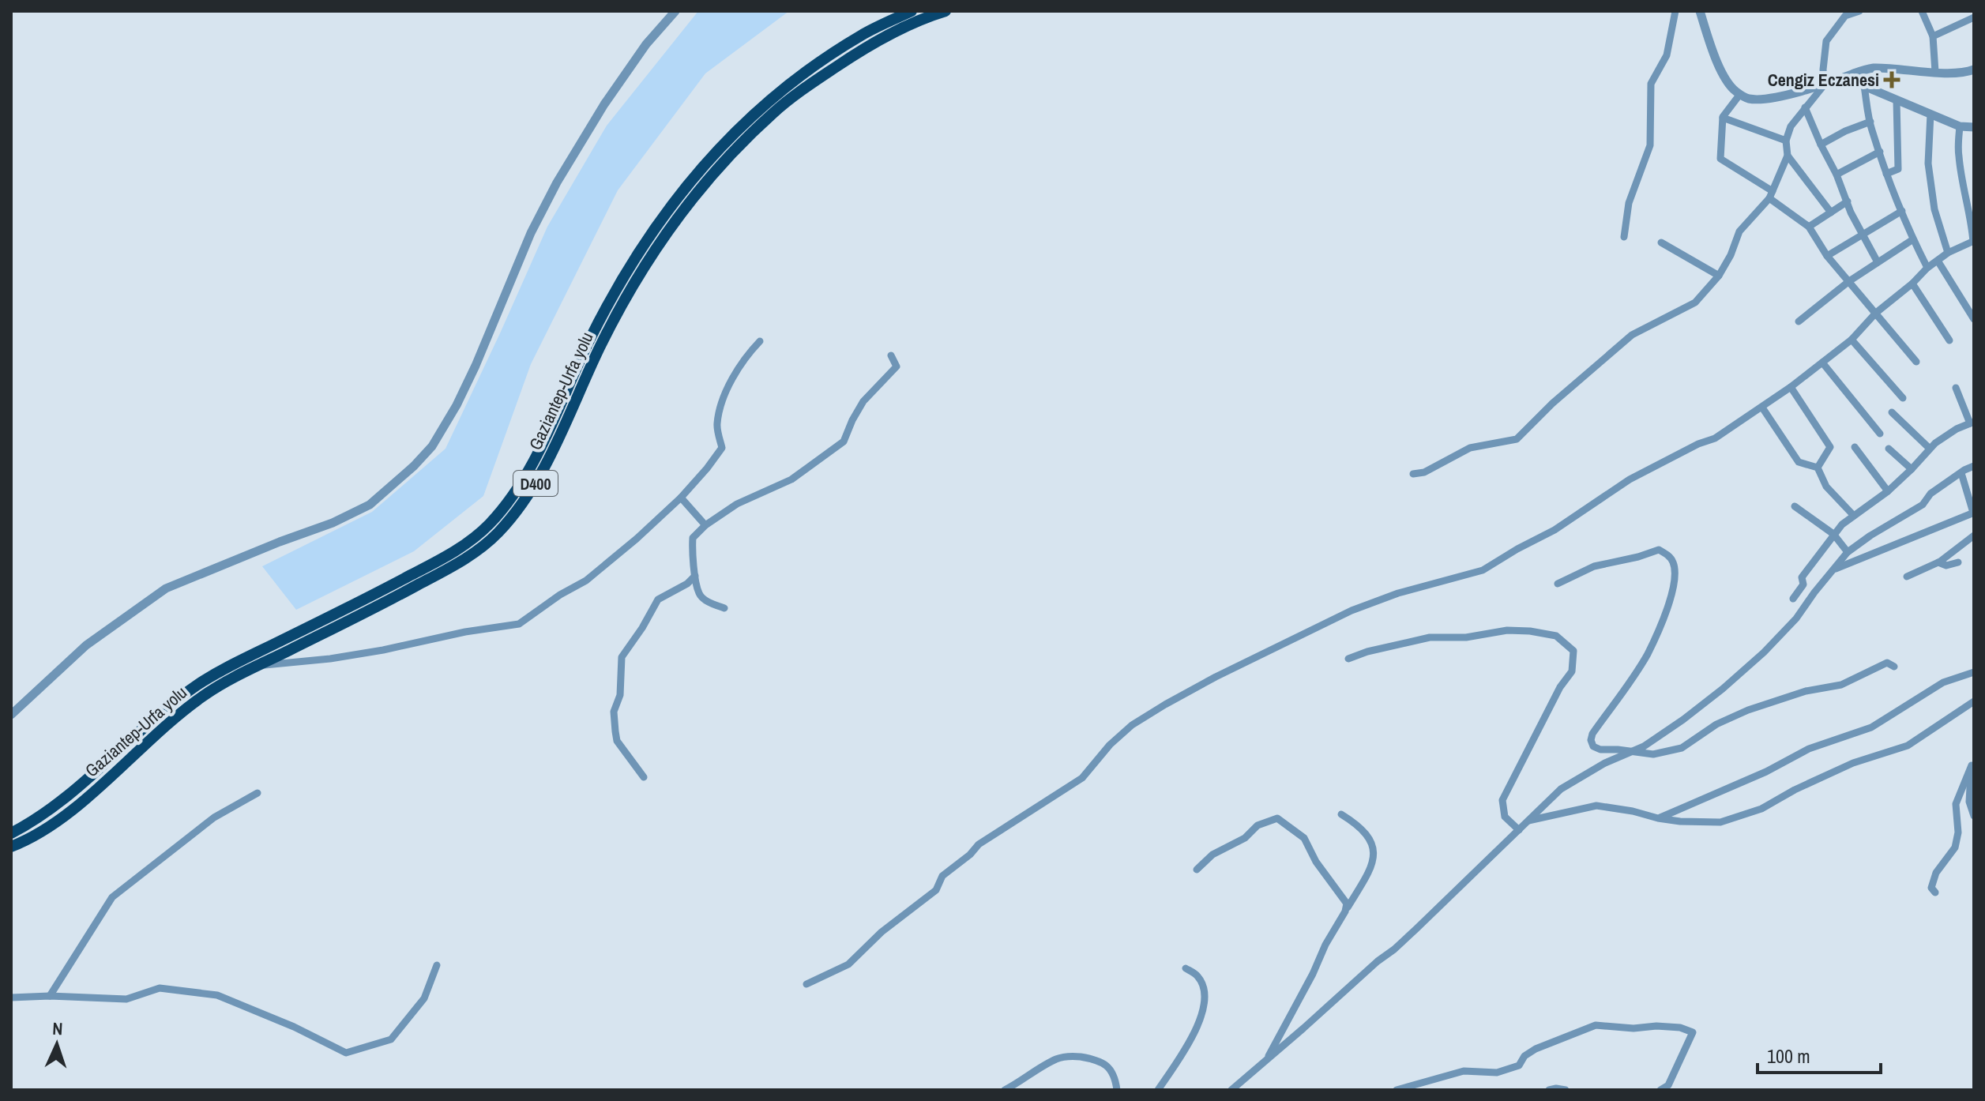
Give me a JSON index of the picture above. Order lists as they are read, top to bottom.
{
  "streets": {
    "highway": ["Gaziantep-Urfa yolu", "D400"]
  },
  "places": {
    "health": ["Cengiz Eczanesi"]
  },
  "scale_bar": "100 m",
  "north": "top"
}
